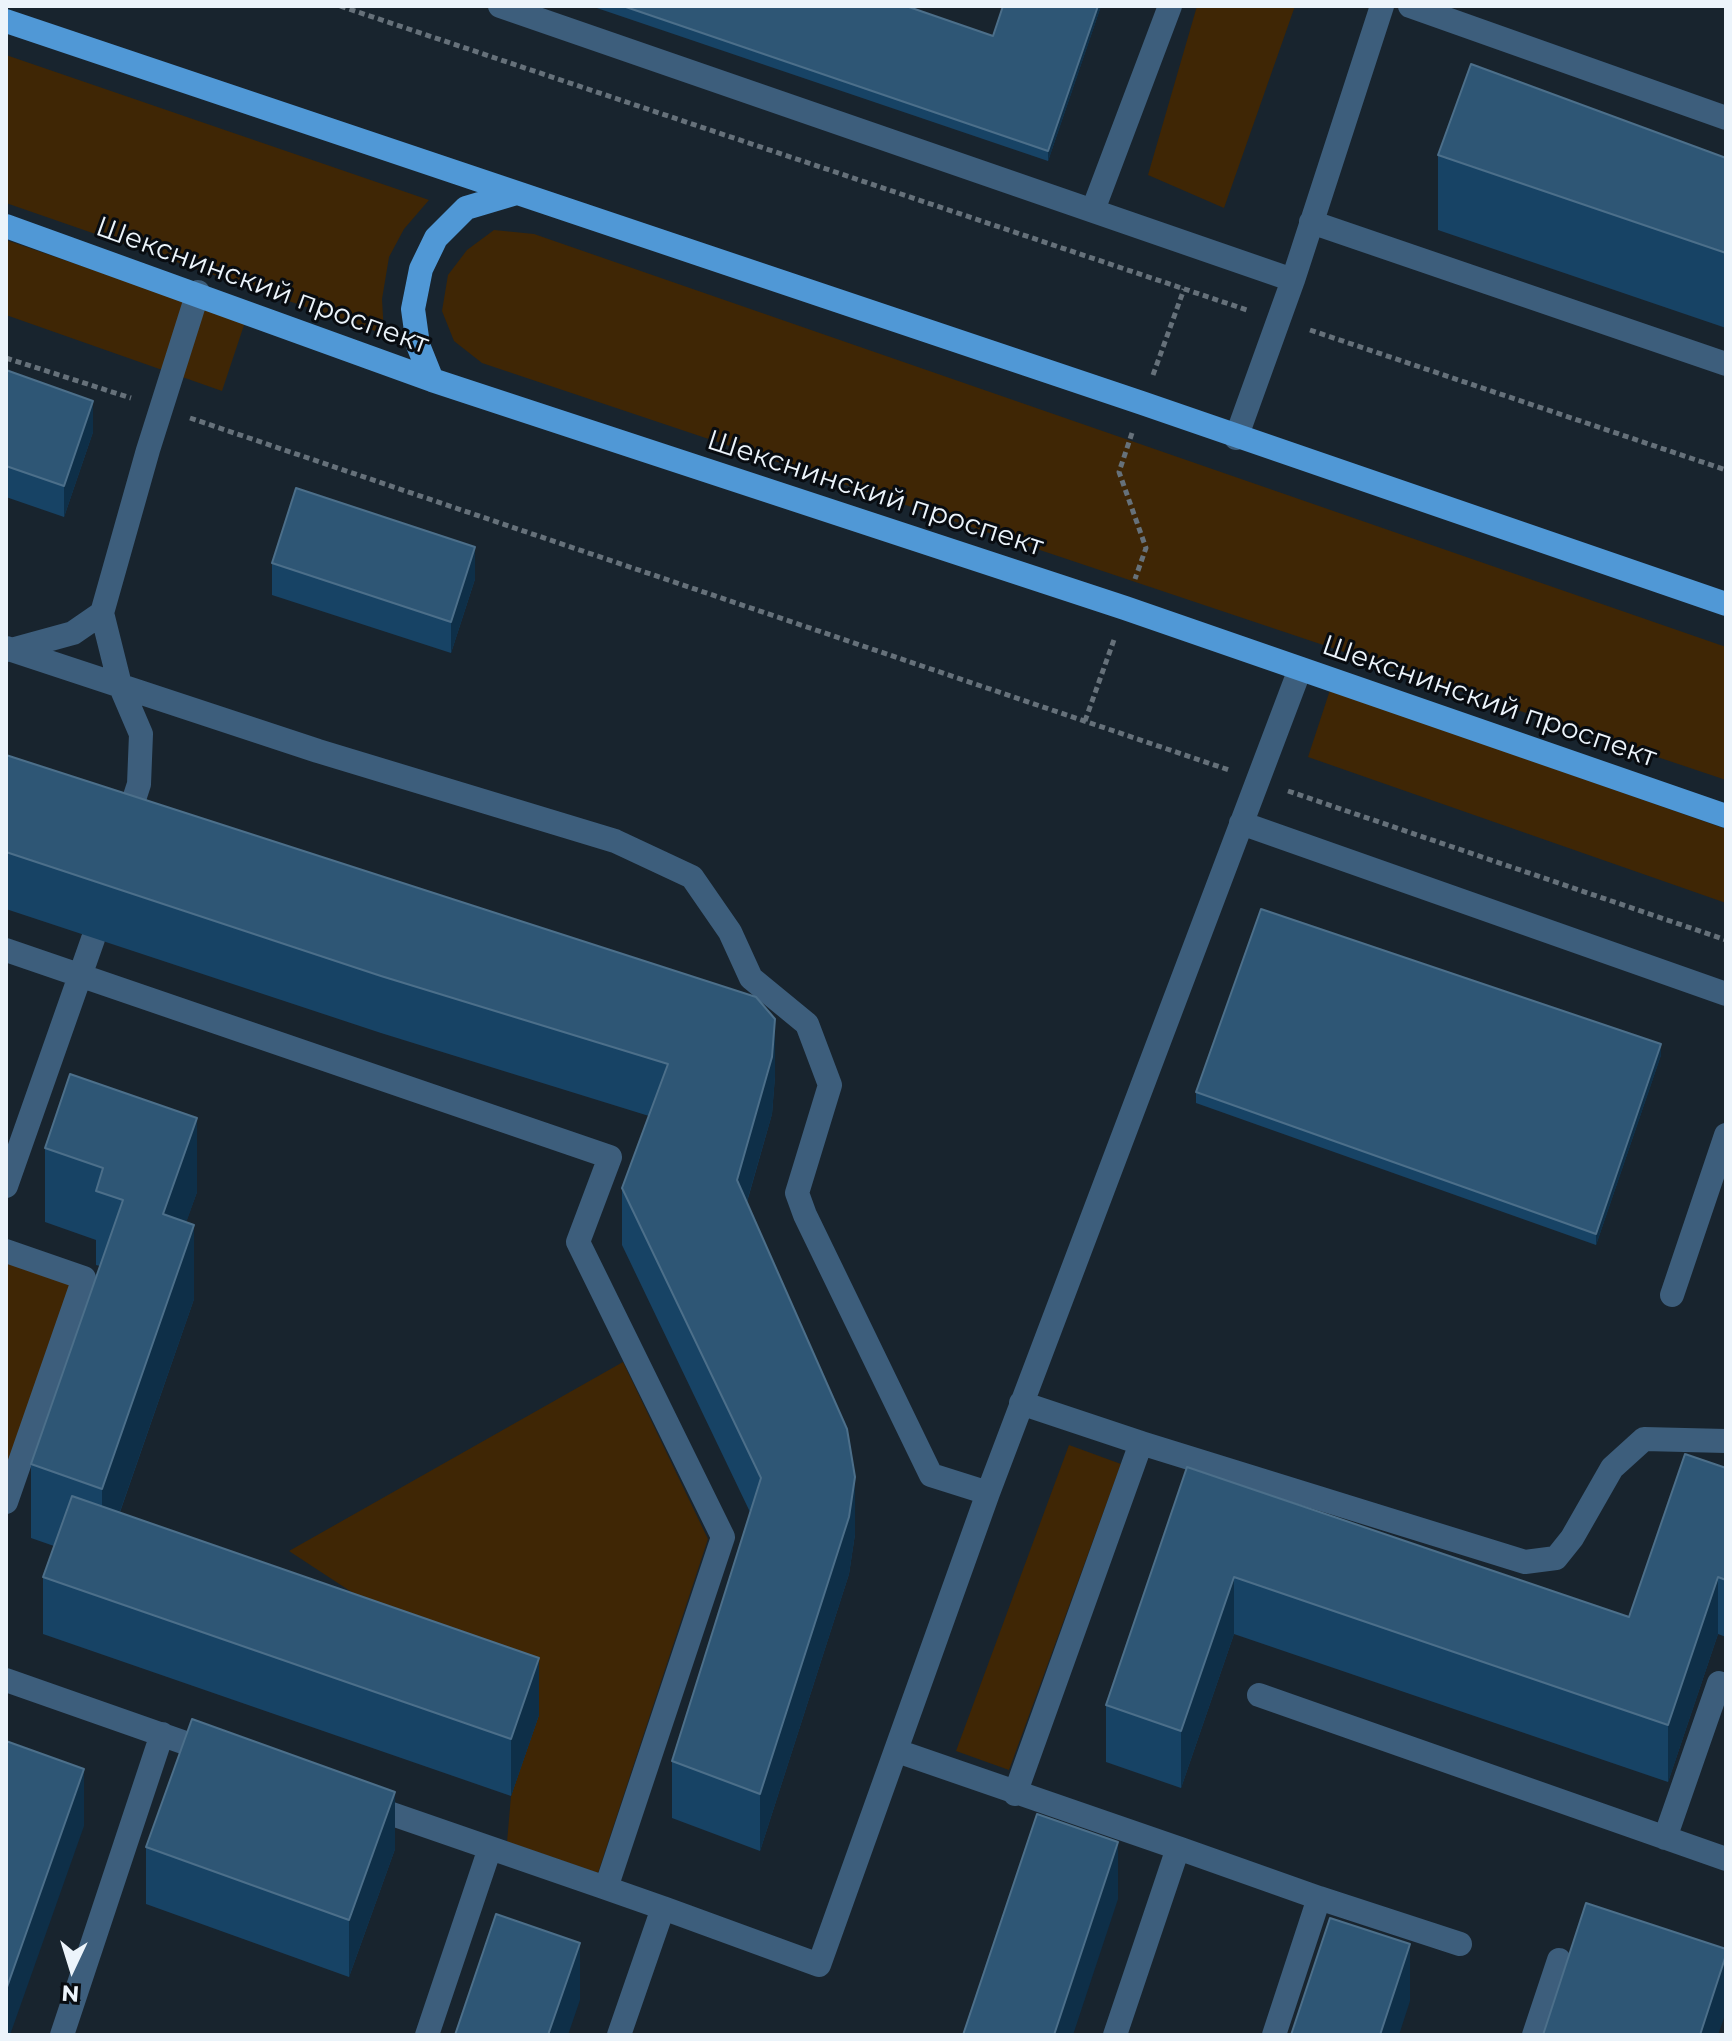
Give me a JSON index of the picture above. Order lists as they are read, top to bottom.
{
  "streets": {
    "main road": ["Шекснинский проспект"]
  },
  "north": "bottom"
}
